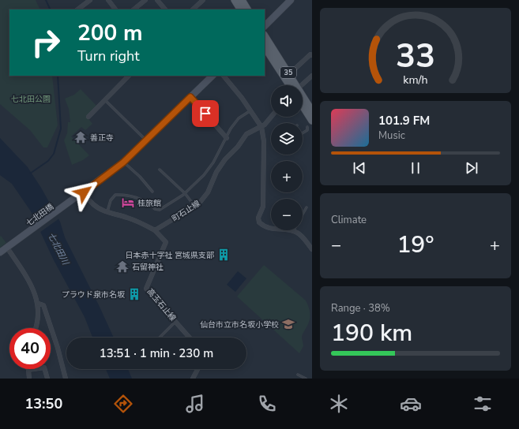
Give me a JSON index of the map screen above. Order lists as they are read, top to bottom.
{
  "streets": {
    "main road": ["35"],
    "street": ["町石止線", "七北田橋", "高玉石止線"]
  },
  "crossings": [
    ["町石止線", "高玉石止線"]
  ],
  "water": ["七北田川"],
  "parks": ["七北田公園"],
  "places": {
    "temple": ["善正寺", "石留神社"],
    "hotel": ["桂旅館"],
    "building": ["日本赤十字社 宮城県支部", "プラウド泉市名坂"],
    "school or university": ["仙台市立市名坂小学校"]
  },
  "page": {
    "turn": ["200 m", "Turn right"],
    "map_buttons": ["+", "−"],
    "song": ["101.9 FM", "Music"],
    "tile": [
      "Climate",
      ["Range · 38%", "190 km"]
    ],
    "heat": ["−", "19°", "+"],
    "limit": "40",
    "trip": "13:51 · 1 min · 230 m",
    "tabs": "13:50",
    "gauge": ["33", "km/h"]
  }
}
